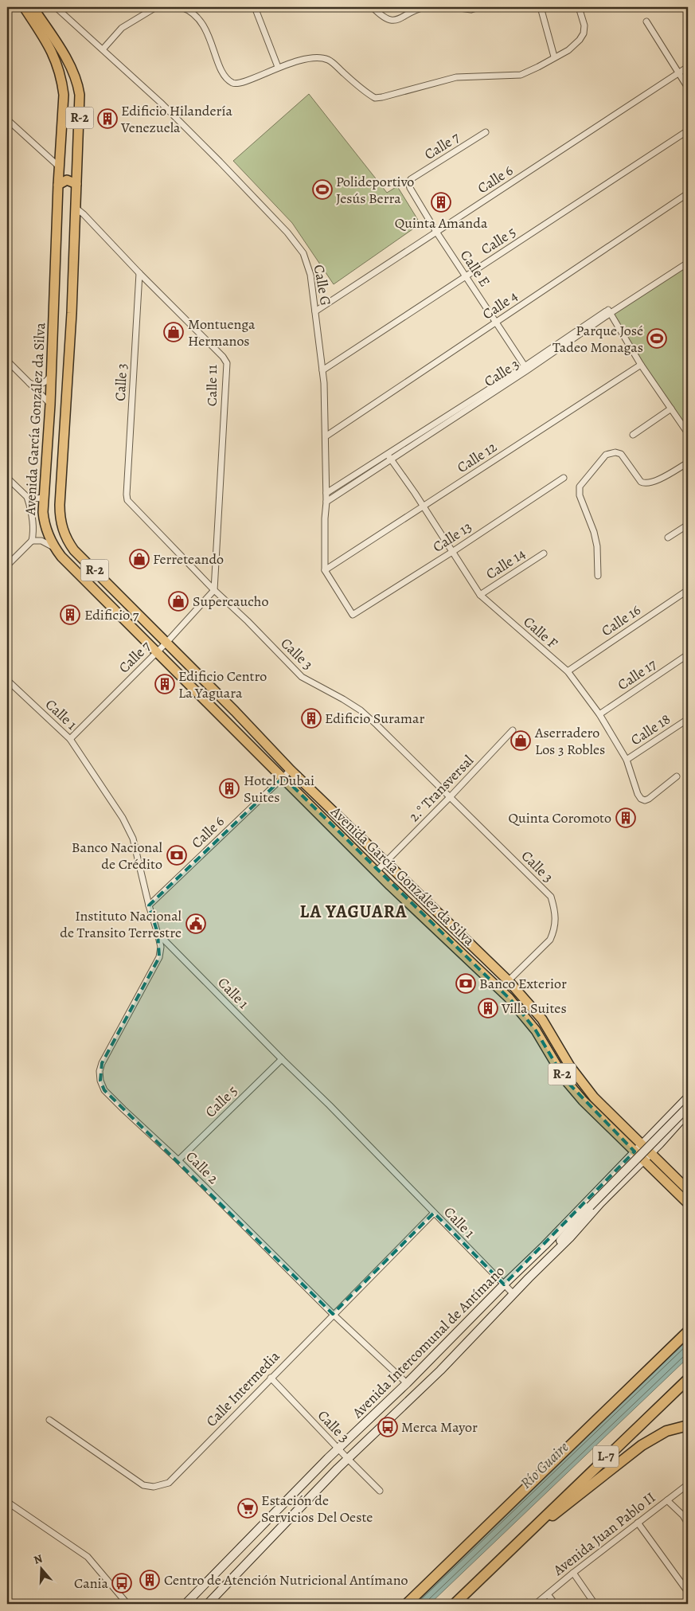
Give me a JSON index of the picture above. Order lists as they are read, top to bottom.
{
  "streets": {
    "highway": ["L-7"],
    "main road": ["R-2", "Avenida García González da Silva", "Avenida Intercomunal de Antímano"],
    "street": [
      "Calle 7",
      "Calle 6",
      "Calle 5",
      "Calle E",
      "Calle G",
      "Calle 4",
      "Calle 3",
      "Calle 11",
      "Calle 12",
      "Calle 13",
      "Calle 14",
      "Calle 16",
      "Calle F",
      "Calle 17",
      "Calle 1",
      "Calle 18",
      "2.° Transversal",
      "Calle 2",
      "Calle Intermedia",
      "Avenida Juan Pablo II"
    ]
  },
  "crossings": [
    ["Calle 7", "Calle E"],
    ["Calle 7", "Calle 3"],
    ["Calle 7", "Calle 11"],
    ["Calle 7", "Avenida García González da Silva"],
    ["Calle 7", "Calle 1"],
    ["Calle 6", "Calle E"],
    ["Calle 6", "Calle G"],
    ["Calle 6", "Avenida García González da Silva"],
    ["Calle 6", "Calle 1"],
    ["Calle 5", "Calle E"],
    ["Calle 5", "Calle G"],
    ["Calle 5", "Calle 1"],
    ["Calle 5", "Calle 2"],
    ["Calle E", "Calle 4"],
    ["Calle E", "Calle 3"],
    ["Calle G", "Calle 4"],
    ["Calle G", "Calle 3"],
    ["Calle G", "Calle 12"],
    ["Calle G", "Calle 13"],
    ["Calle 3", "Calle 11"],
    ["Calle 3", "Avenida García González da Silva"],
    ["Calle 3", "Calle F"],
    ["Calle 3", "2.° Transversal"],
    ["Calle 3", "Avenida Intercomunal de Antímano"],
    ["Calle 3", "Calle Intermedia"],
    ["Calle 11", "Avenida García González da Silva"],
    ["Avenida García González da Silva", "2.° Transversal"],
    ["Avenida García González da Silva", "Avenida Intercomunal de Antímano"],
    ["Calle 12", "Calle 13"],
    ["Calle 12", "Calle F"],
    ["Calle 13", "Calle F"],
    ["Calle 14", "Calle F"],
    ["Calle 16", "Calle F"],
    ["Calle F", "Calle 17"],
    ["Calle F", "Calle 18"],
    ["Calle 1", "Calle 2"],
    ["Calle 1", "Avenida Intercomunal de Antímano"],
    ["Calle 1", "Calle Intermedia"],
    ["Calle 2", "Avenida Intercomunal de Antímano"],
    ["Calle 2", "Calle Intermedia"]
  ],
  "districts": ["LA YAGUARA"],
  "water": ["Río Guaire"],
  "places": {
    "building": [
      "Edificio Hilandería Venezuela",
      "Quinta Amanda",
      "Edificio 7",
      "Edificio Centro La Yaguara",
      "Edificio Suramar",
      "Hotel Dubai Suites",
      "Quinta Coromoto",
      "Villa Suites",
      "Centro de Atención Nutricional Antímano"
    ],
    "sports": ["Polideportivo Jesús Berra", "Parque José Tadeo Monagas"],
    "shop": [
      "Montuenga Hermanos",
      "Ferreteando",
      "Supercaucho",
      "Aserradero Los 3 Robles"
    ],
    "bank": ["Banco Nacional de Crédito", "Banco Exterior"],
    "public building": ["Instituto Nacional de Transito Terrestre"],
    "bus stop": ["Merca Mayor", "Cania"],
    "supermarket": ["Estación de Servicios Del Oeste"]
  },
  "north": "top"
}
